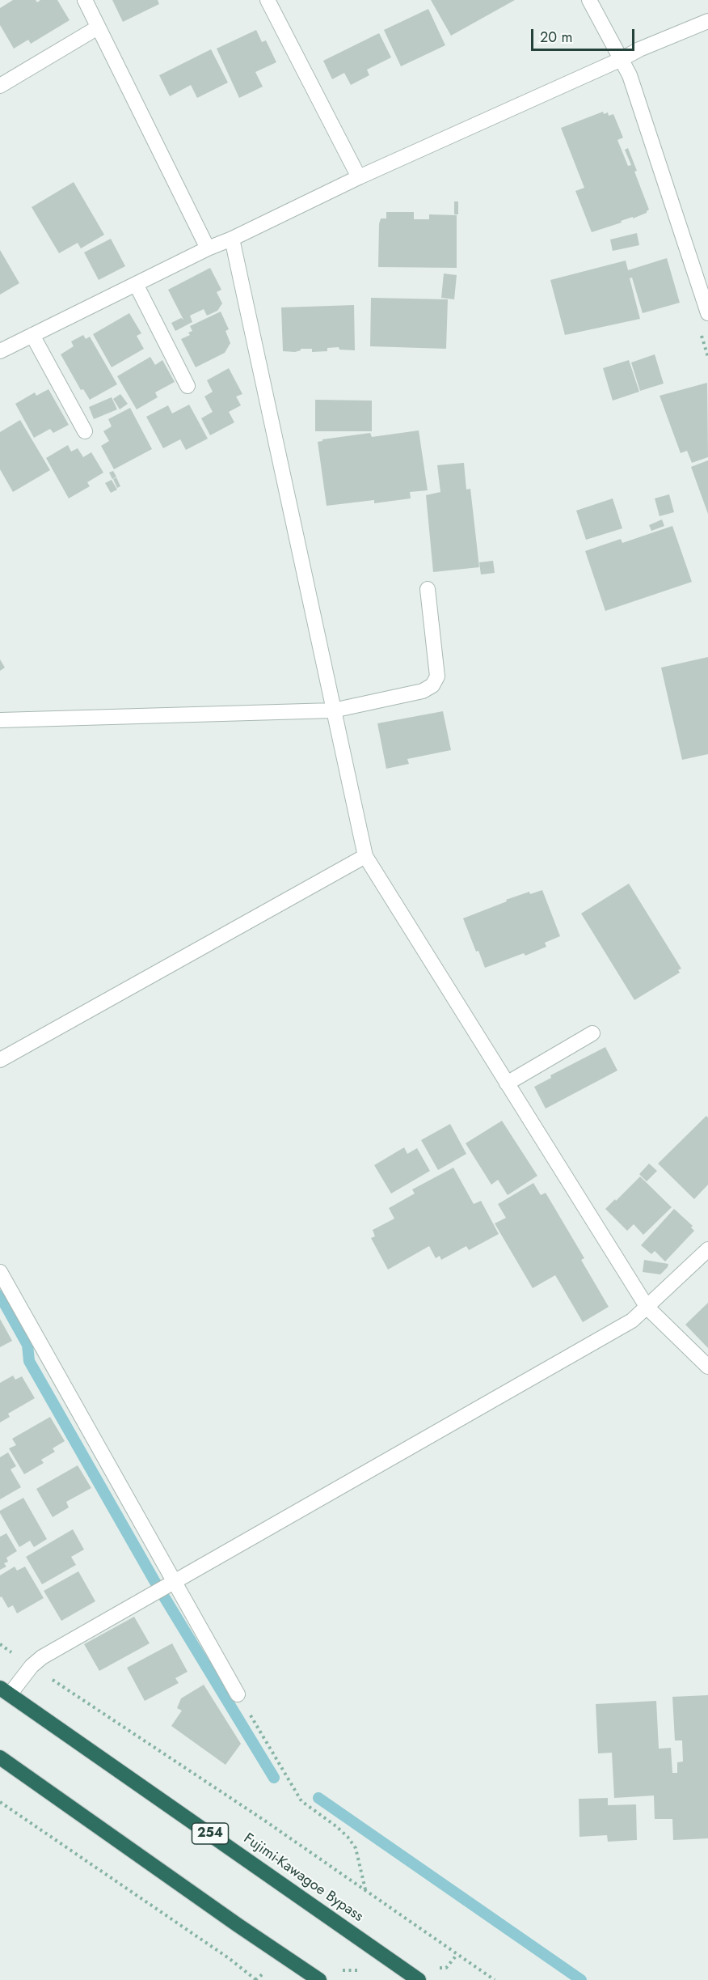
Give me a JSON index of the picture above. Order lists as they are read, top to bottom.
{
  "streets": {
    "highway": ["254", "Fujimi-Kawagoe Bypass"]
  },
  "scale_bar": "20 m"
}
